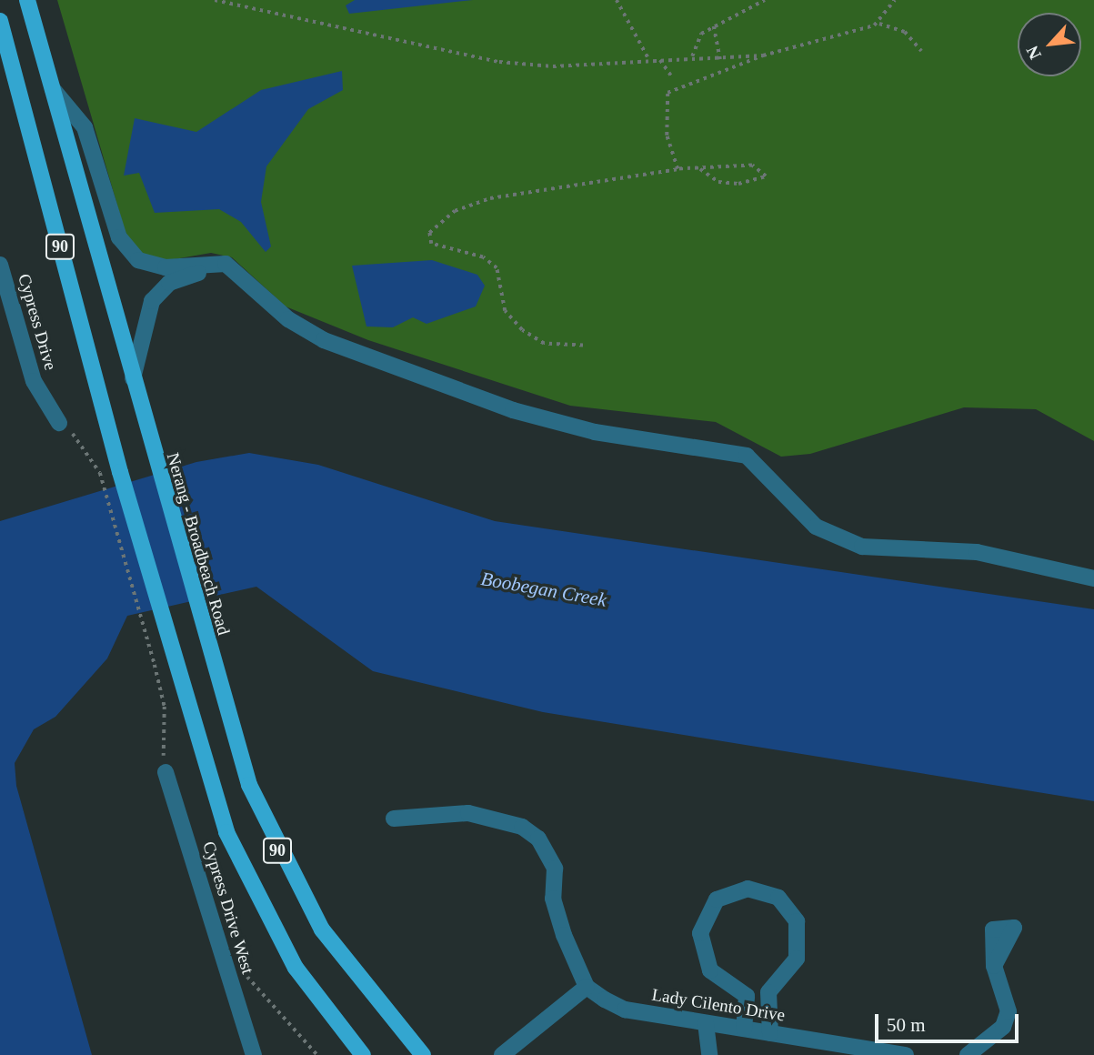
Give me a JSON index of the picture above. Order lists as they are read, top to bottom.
{
  "streets": {
    "main road": ["90", "Nerang - Broadbeach Road"],
    "street": ["Cypress Drive", "Cypress Drive West", "Lady Cilento Drive"]
  },
  "water": ["Boobegan Creek"],
  "scale_bar": "50 m",
  "north": "bottom left"
}
